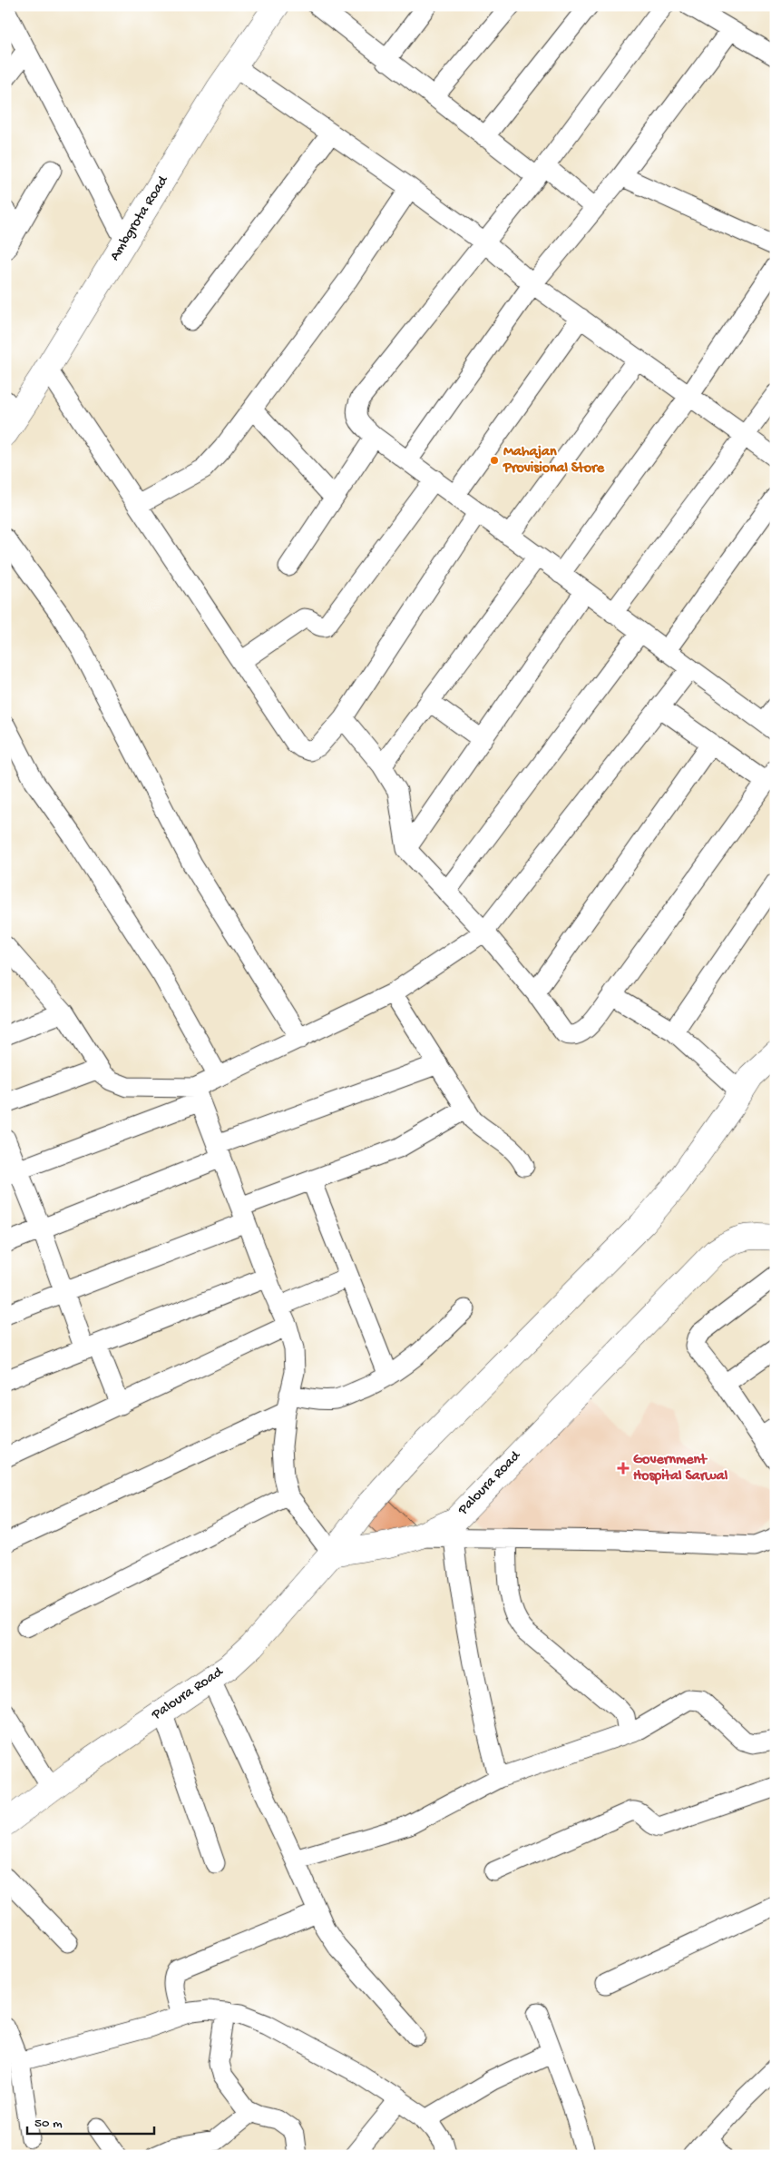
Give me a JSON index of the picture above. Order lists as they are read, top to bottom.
{
  "streets": {
    "main road": ["Ambgrota Road", "Paloura Road"]
  },
  "places": {
    "other": ["Mahajan Provisional Store"],
    "health": ["Government Hospital Sarwal"]
  },
  "scale_bar": "50 m"
}
